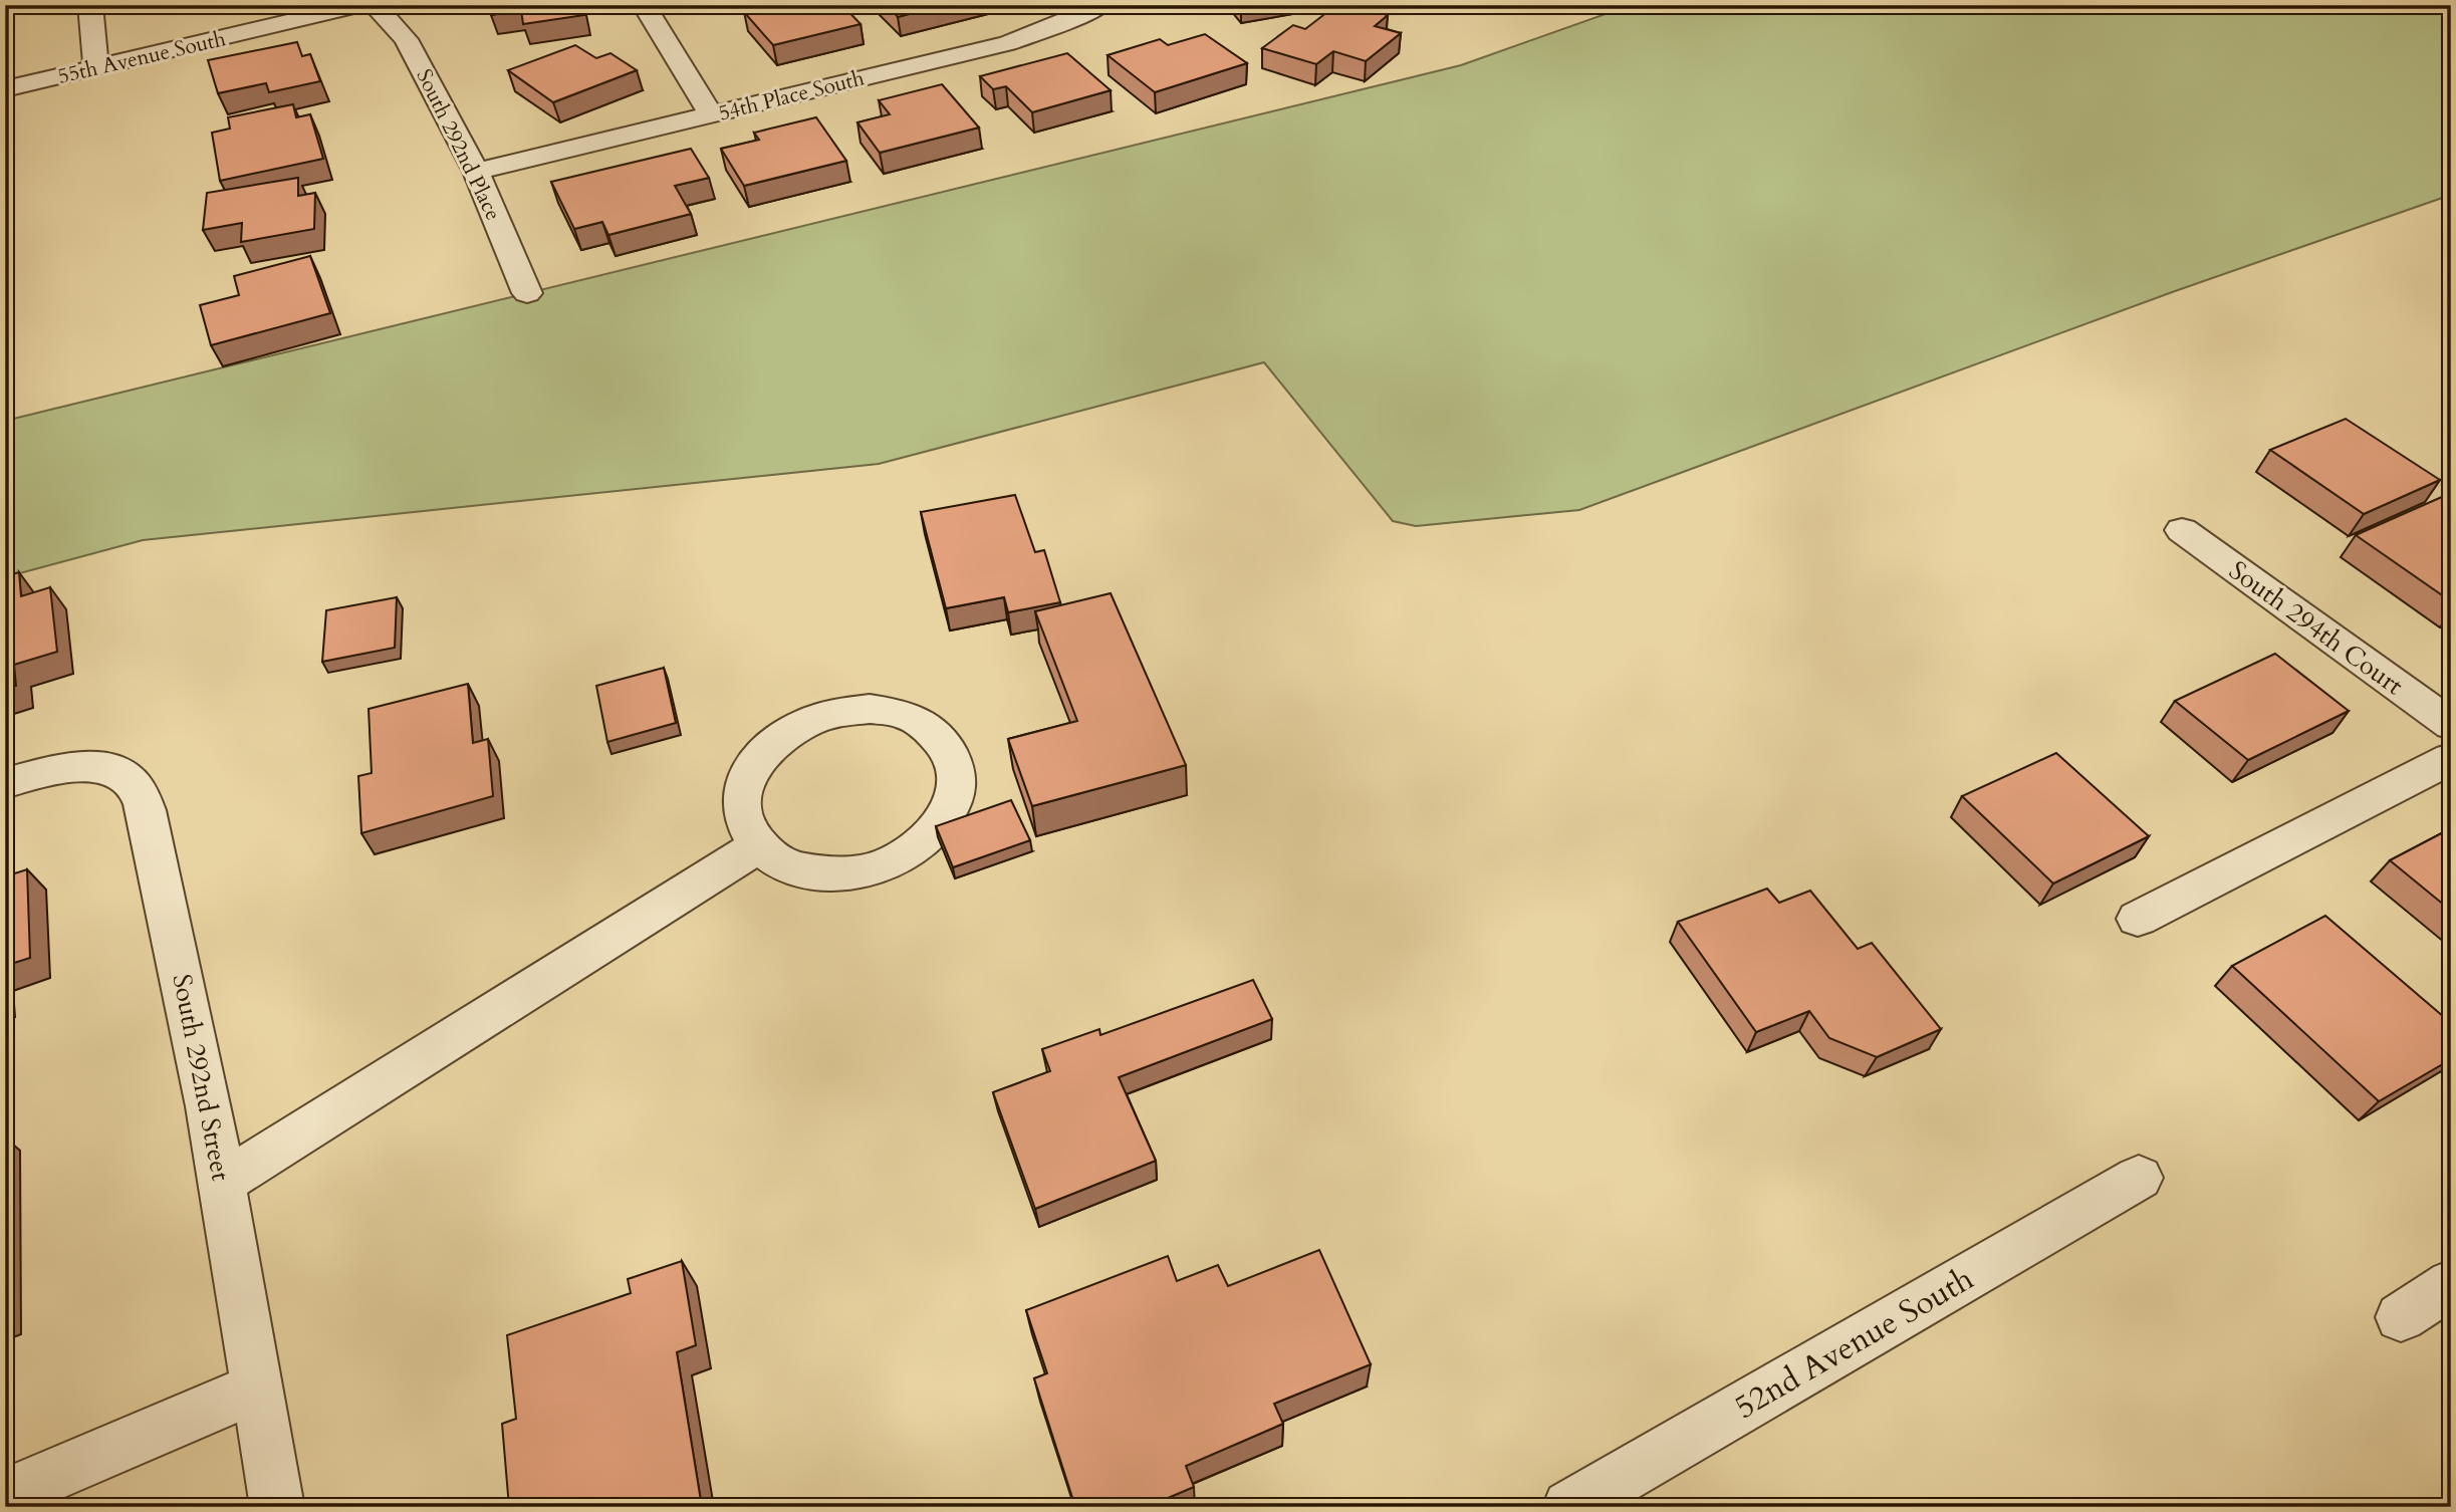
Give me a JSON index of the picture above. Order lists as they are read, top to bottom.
{
  "streets": {
    "street": [
      "55th Avenue South",
      "54th Place South",
      "South 292nd Place",
      "South 294th Court",
      "South 292nd Street",
      "52nd Avenue South"
    ]
  },
  "crossings": [
    ["54th Place South", "South 292nd Place"]
  ]
}
